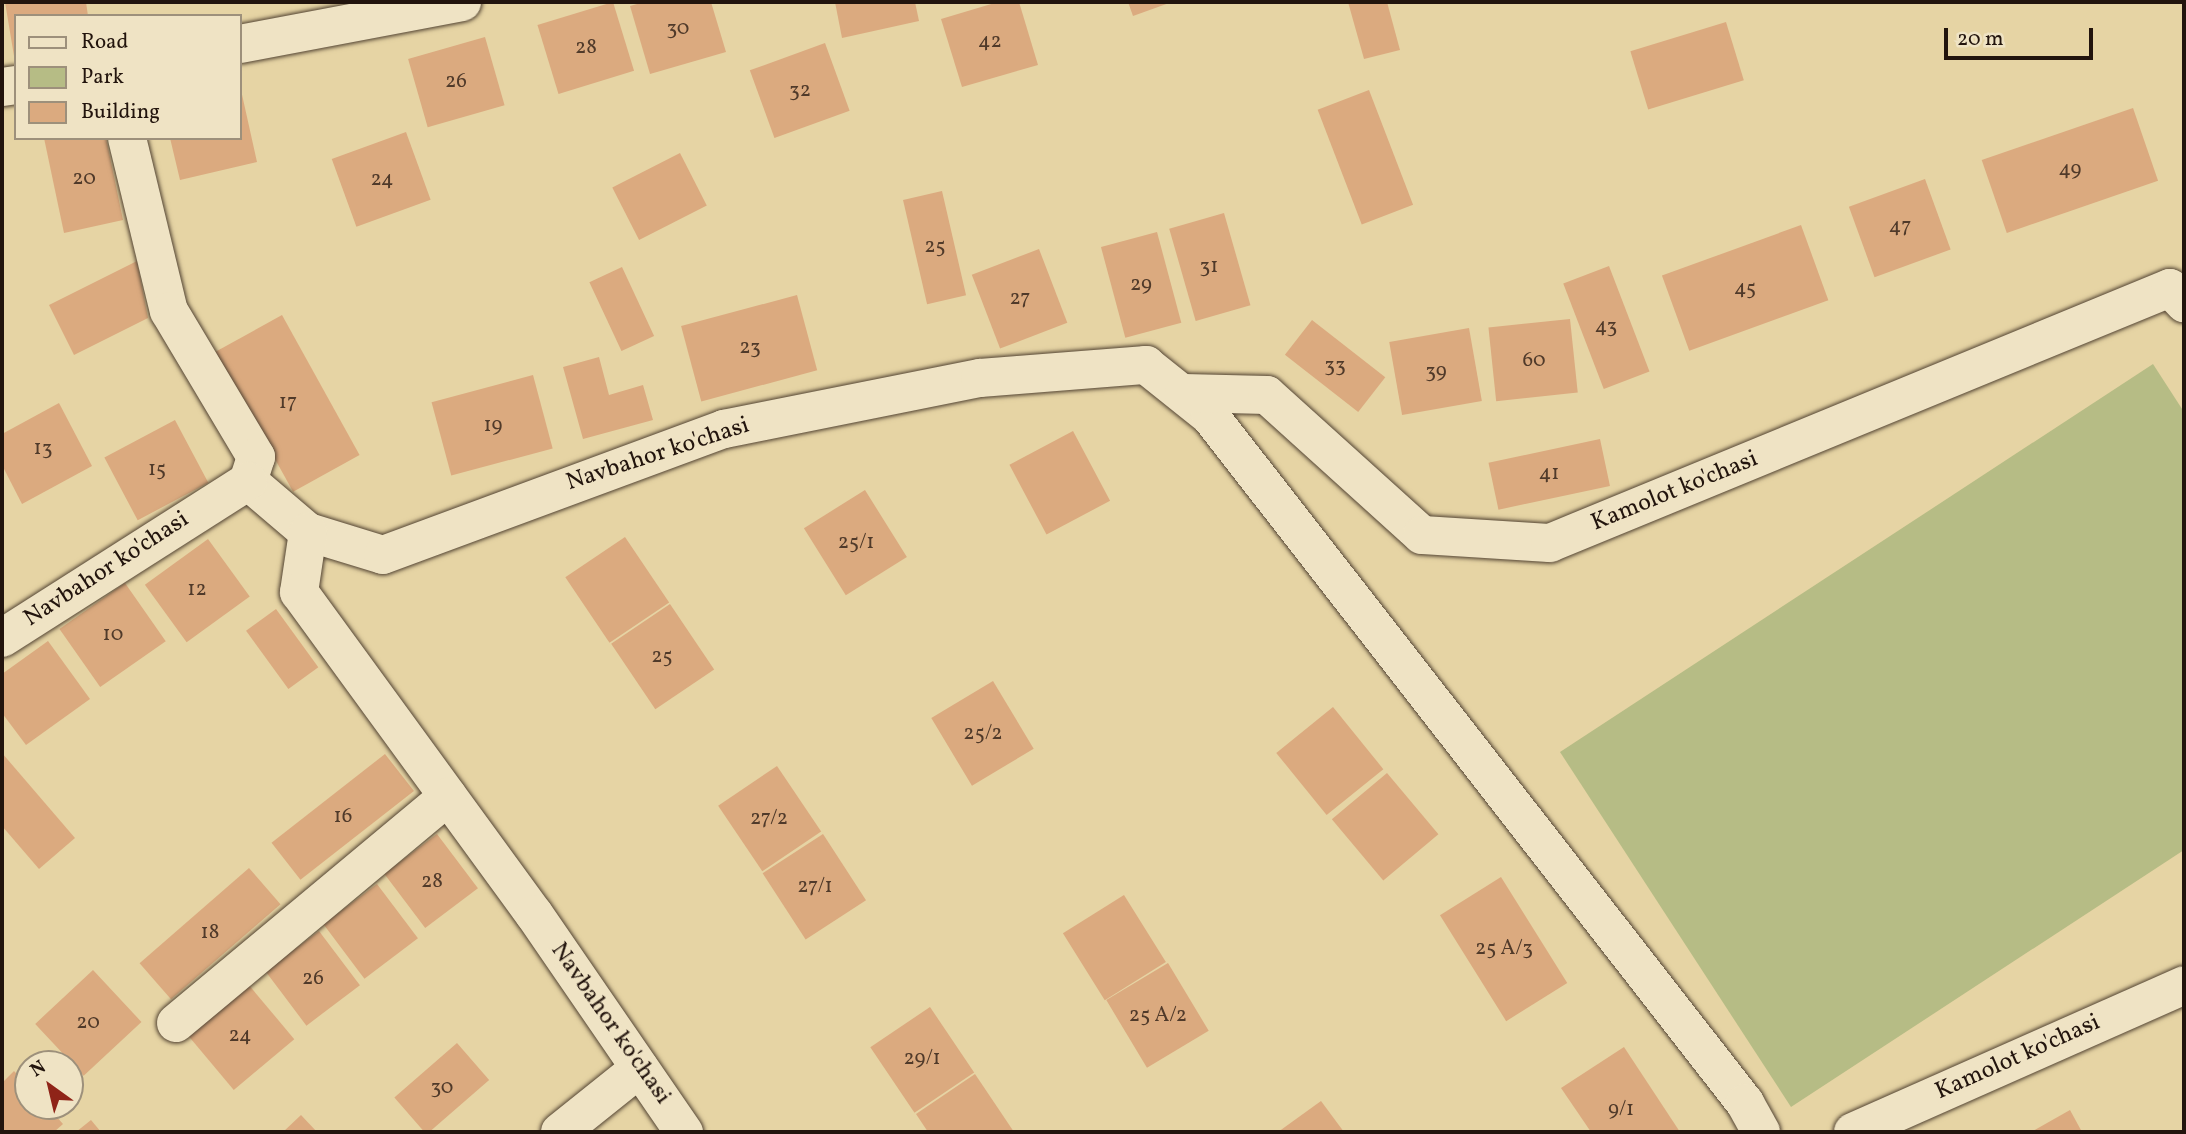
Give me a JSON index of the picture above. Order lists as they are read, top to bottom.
{
  "streets": {
    "street": ["Navbahor ko'chasi", "Kamolot ko'chasi"]
  },
  "crossings": [
    ["Navbahor ko'chasi", "Kamolot ko'chasi"]
  ],
  "house_numbers": [
    "30",
    "42",
    "28",
    "26",
    "32",
    "49",
    "20",
    "24",
    "47",
    "25",
    "31",
    "29",
    "45",
    "27",
    "43",
    "23",
    "60",
    "33",
    "39",
    "17",
    "19",
    "13",
    "15",
    "41",
    "25/1",
    "12",
    "10",
    "25",
    "25/2",
    "16",
    "27/2",
    "28",
    "27/1",
    "18",
    "25 А/3",
    "26",
    "25 А/2",
    "20",
    "24",
    "29/1",
    "30",
    "9/1"
  ],
  "legend": ["Road", "Park", "Building"],
  "scale_bar": "20 m",
  "north": "top left"
}
